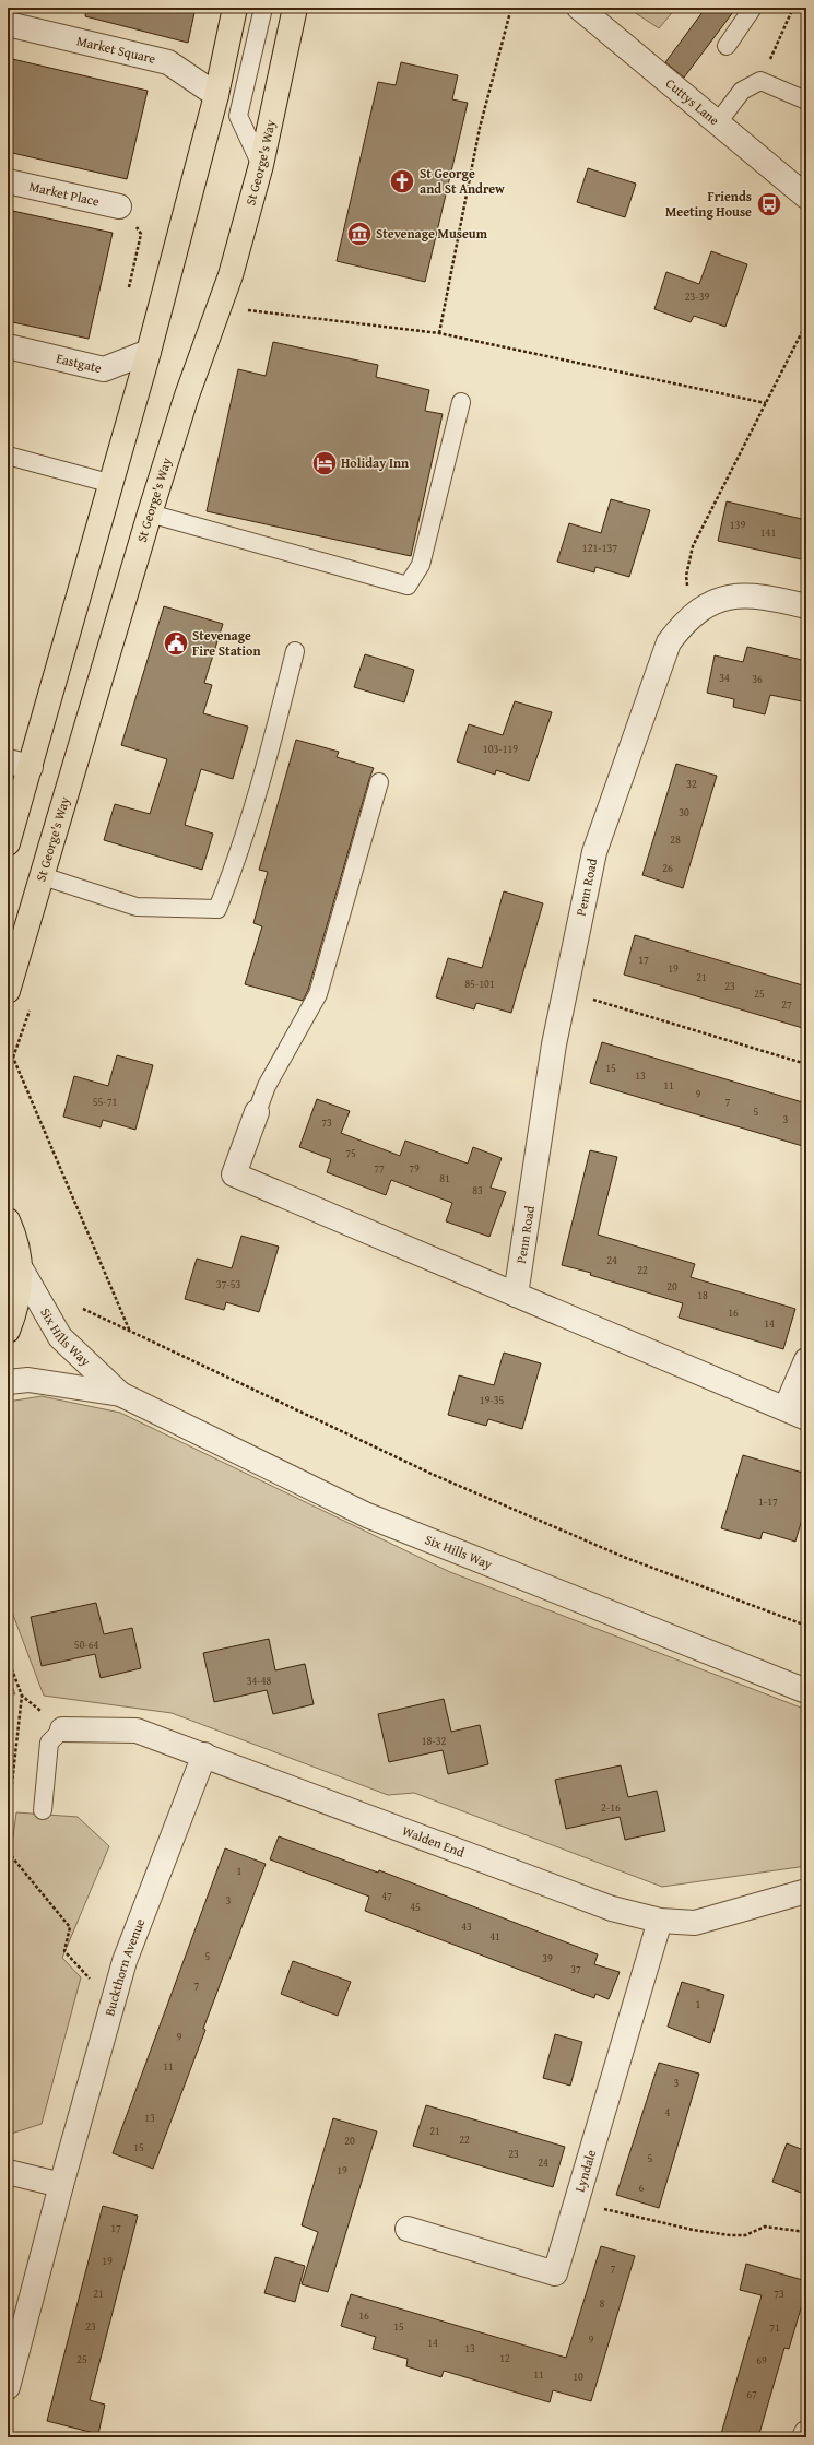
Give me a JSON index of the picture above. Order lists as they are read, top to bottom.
{
  "streets": {
    "main road": ["St George's Way"],
    "street": [
      "Market Square",
      "Cuttys Lane",
      "Market Place",
      "Eastgate",
      "Penn Road",
      "Six Hills Way",
      "Walden End",
      "Buckthorn Avenue",
      "Lyndale"
    ]
  },
  "crossings": [
    ["Walden End", "Buckthorn Avenue"],
    ["Walden End", "Lyndale"]
  ],
  "places": {
    "church": ["St George and St Andrew"],
    "bus stop": ["Friends Meeting House"],
    "museum": ["Stevenage Museum"],
    "hotel": ["Holiday Inn"],
    "public building": ["Stevenage Fire Station"]
  },
  "house_numbers": [
    "23-39",
    "139",
    "141",
    "121-137",
    "34",
    "36",
    "103-119",
    "32",
    "30",
    "28",
    "26",
    "17",
    "19",
    "21",
    "85-101",
    "23",
    "25",
    "27",
    "15",
    "13",
    "11",
    "9",
    "55-71",
    "7",
    "5",
    "3",
    "73",
    "75",
    "77",
    "79",
    "81",
    "83",
    "24",
    "22",
    "37-53",
    "20",
    "18",
    "16",
    "14",
    "19-35",
    "1-17",
    "50-64",
    "34-48",
    "18-32",
    "2-16",
    "1",
    "47",
    "3",
    "45",
    "43",
    "41",
    "5",
    "39",
    "37",
    "7",
    "1",
    "9",
    "11",
    "3",
    "4",
    "13",
    "21",
    "22",
    "20",
    "15",
    "23",
    "5",
    "24",
    "19",
    "6",
    "17",
    "19",
    "7",
    "21",
    "73",
    "8",
    "16",
    "23",
    "15",
    "71",
    "9",
    "14",
    "13",
    "12",
    "25",
    "69",
    "11",
    "10",
    "67"
  ]
}
